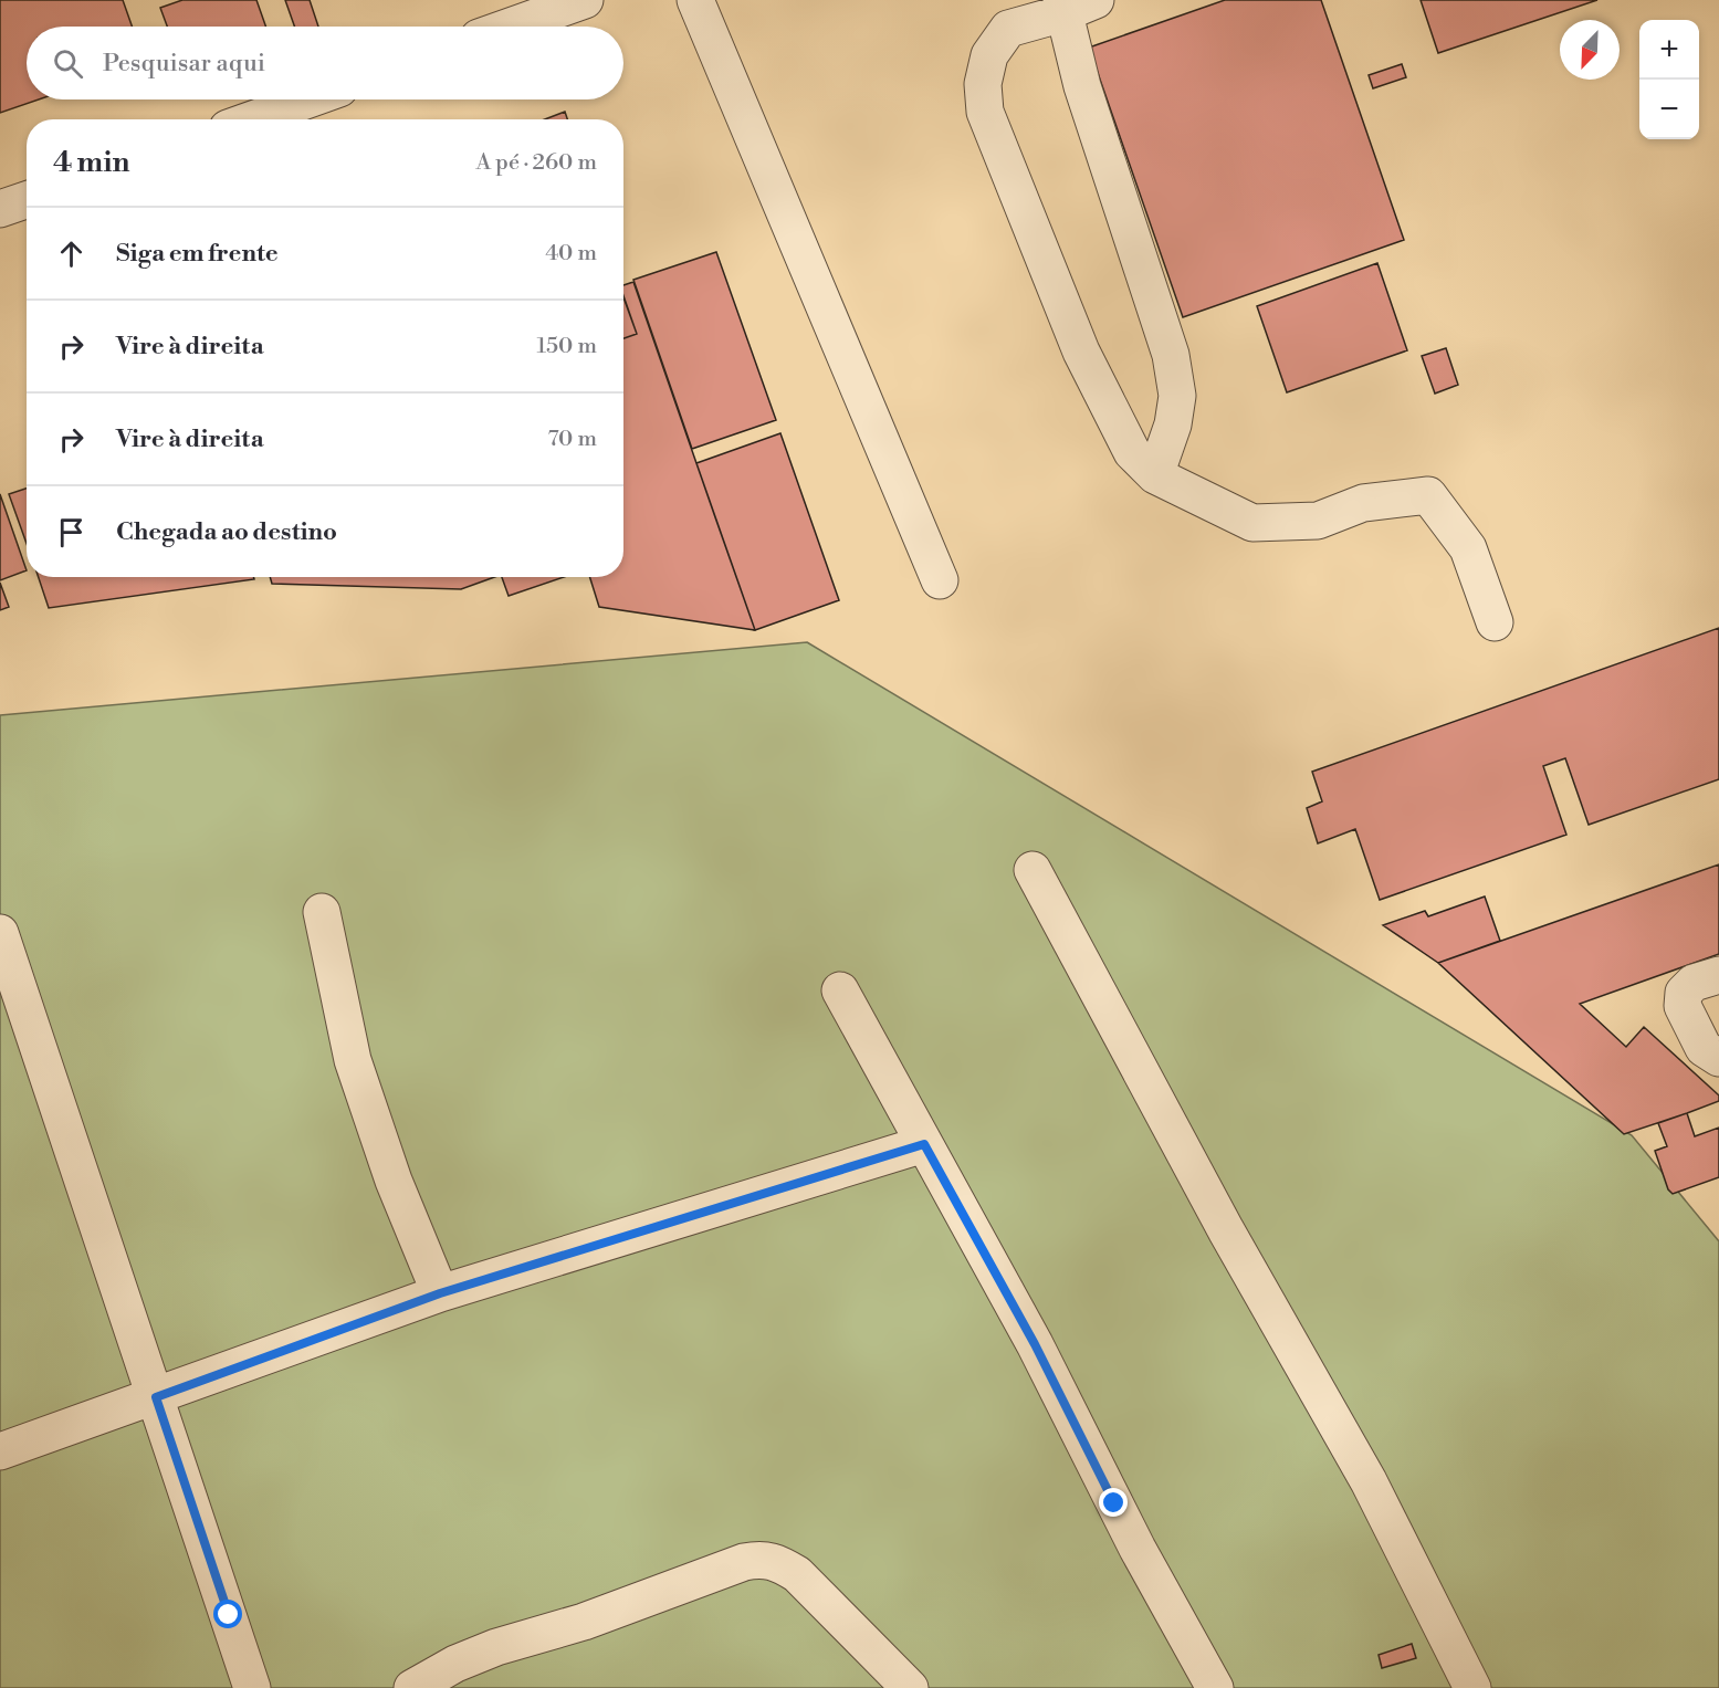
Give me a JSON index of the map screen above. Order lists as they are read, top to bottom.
{
  "north": "bottom left",
  "page": {
    "map_buttons": ["+", "−"],
    "search": "Pesquisar aqui",
    "heading": ["4 min", "A pé · 260 m"],
    "list": [
      ["Siga em frente", "40 m"],
      ["Vire à direita", "150 m"],
      ["Vire à direita", "70 m"],
      "Chegada ao destino"
    ]
  }
}
